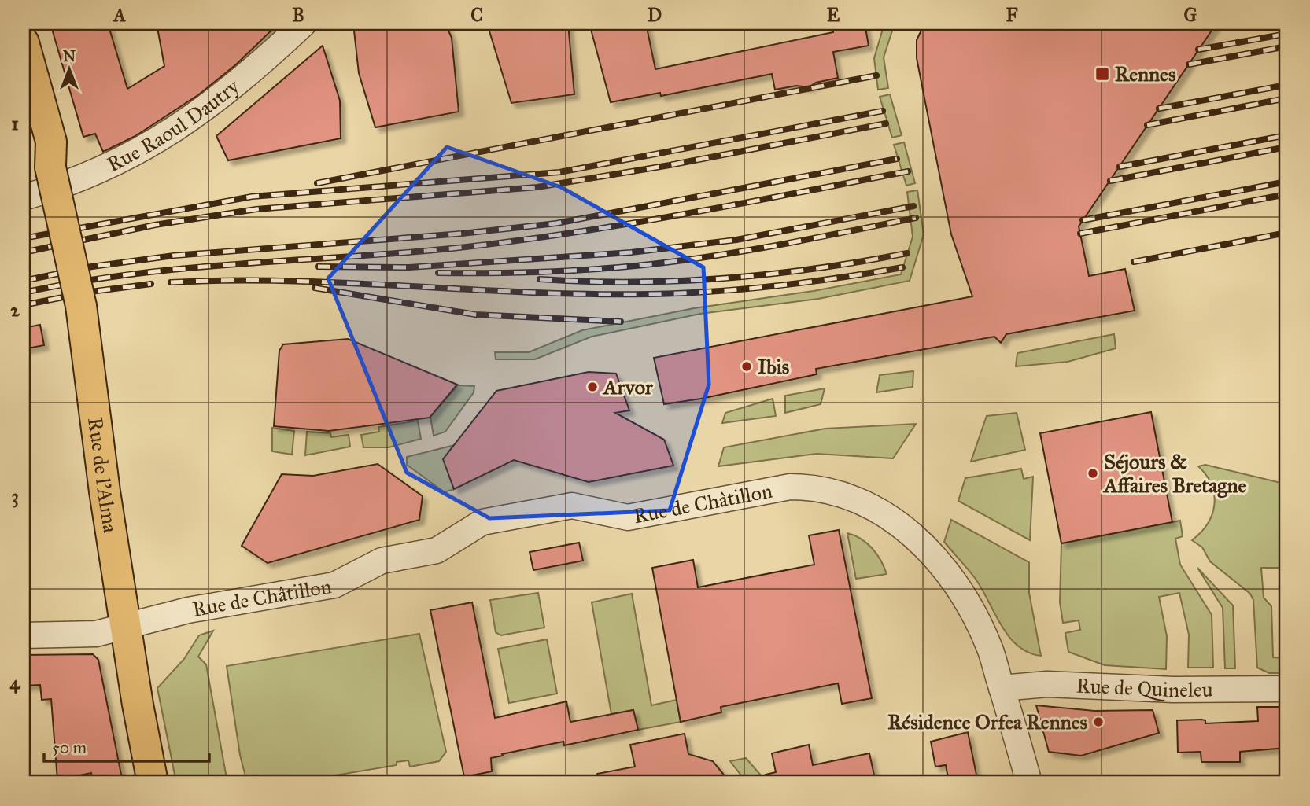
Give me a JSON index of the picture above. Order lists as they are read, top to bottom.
{
  "streets": {
    "main road": ["Rue de l'Alma"],
    "street": ["Rue Raoul Dautry", "Rue de Châtillon", "Rue de Quineleu"]
  },
  "crossings": [
    ["Rue de l'Alma", "Rue de Châtillon"],
    ["Rue de Châtillon", "Rue de Quineleu"]
  ],
  "places": {
    "transit": ["Rennes"],
    "other": [
      "Ibis",
      "Arvor",
      "Séjours & Affaires Bretagne",
      "Résidence Orfea Rennes"
    ]
  },
  "scale_bar": "50 m",
  "north": "top",
  "grid": {
    "columns": [
      "A",
      "B",
      "C",
      "D",
      "E",
      "F",
      "G"
    ],
    "rows": [
      "1",
      "2",
      "3",
      "4"
    ]
  }
}
